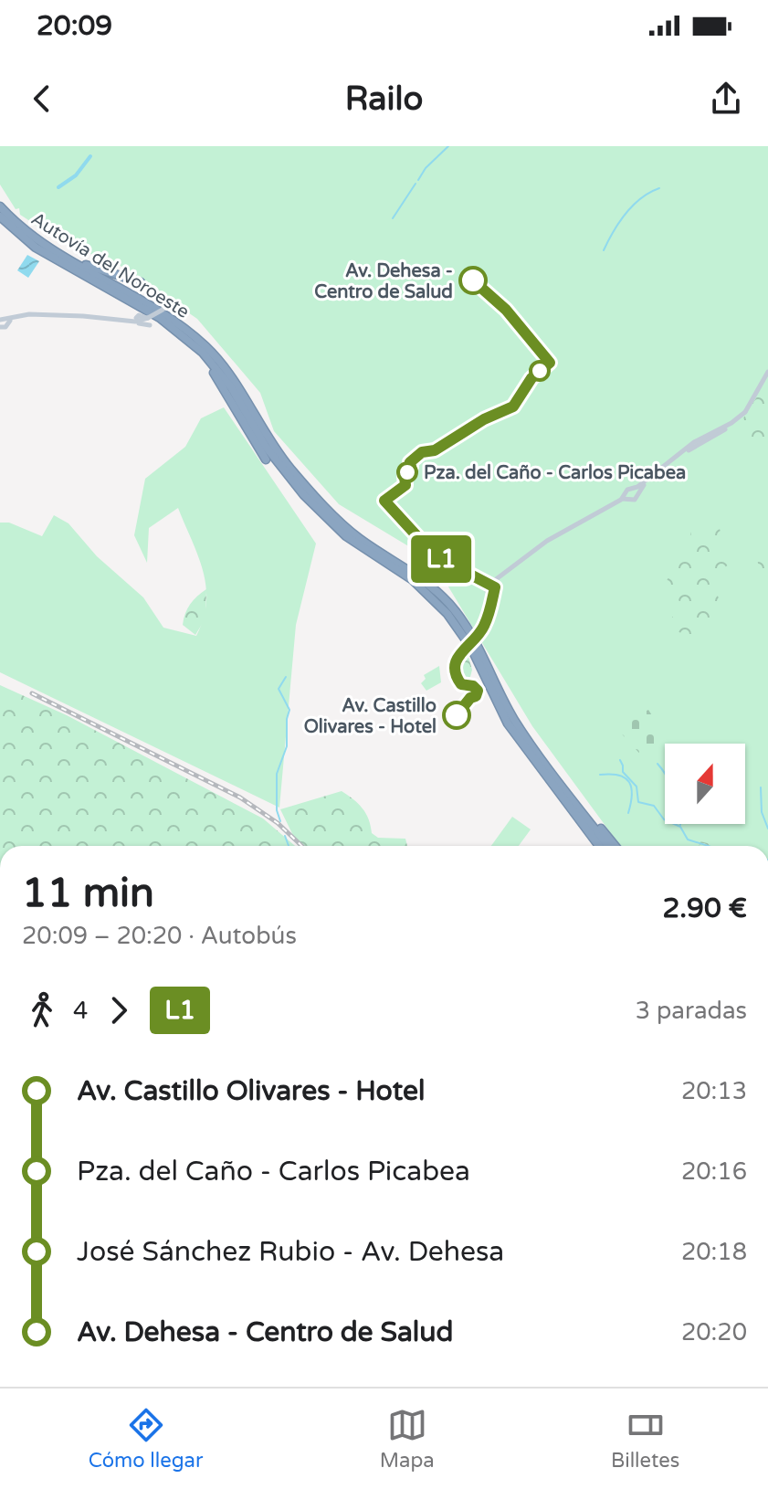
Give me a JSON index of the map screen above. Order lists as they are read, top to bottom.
{
  "streets": {
    "highway": ["Autovía del Noroeste"]
  },
  "places": ["Av. Dehesa - Centro de Salud", "Pza. del Caño - Carlos Picabea", "Av. Castillo Olivares - Hotel"],
  "lines": ["bus line L1"],
  "north": "top",
  "page": {
    "status": "20:09",
    "header": "Railo",
    "on_map": "L1",
    "heading": ["11 min", "20:09 – 20:20 · Autobús", "2.90 €"],
    "legs": ["4", "L1", "3 paradas"],
    "list": [
      {
        "name": "Av. Castillo Olivares - Hotel",
        "value": "20:13"
      },
      {
        "name": "Pza. del Caño - Carlos Picabea",
        "value": "20:16"
      },
      {
        "name": "José Sánchez Rubio - Av. Dehesa",
        "value": "20:18"
      },
      {
        "name": "Av. Dehesa - Centro de Salud",
        "value": "20:20"
      }
    ],
    "tabs": ["Cómo llegar", "Mapa", "Billetes"]
  }
}
